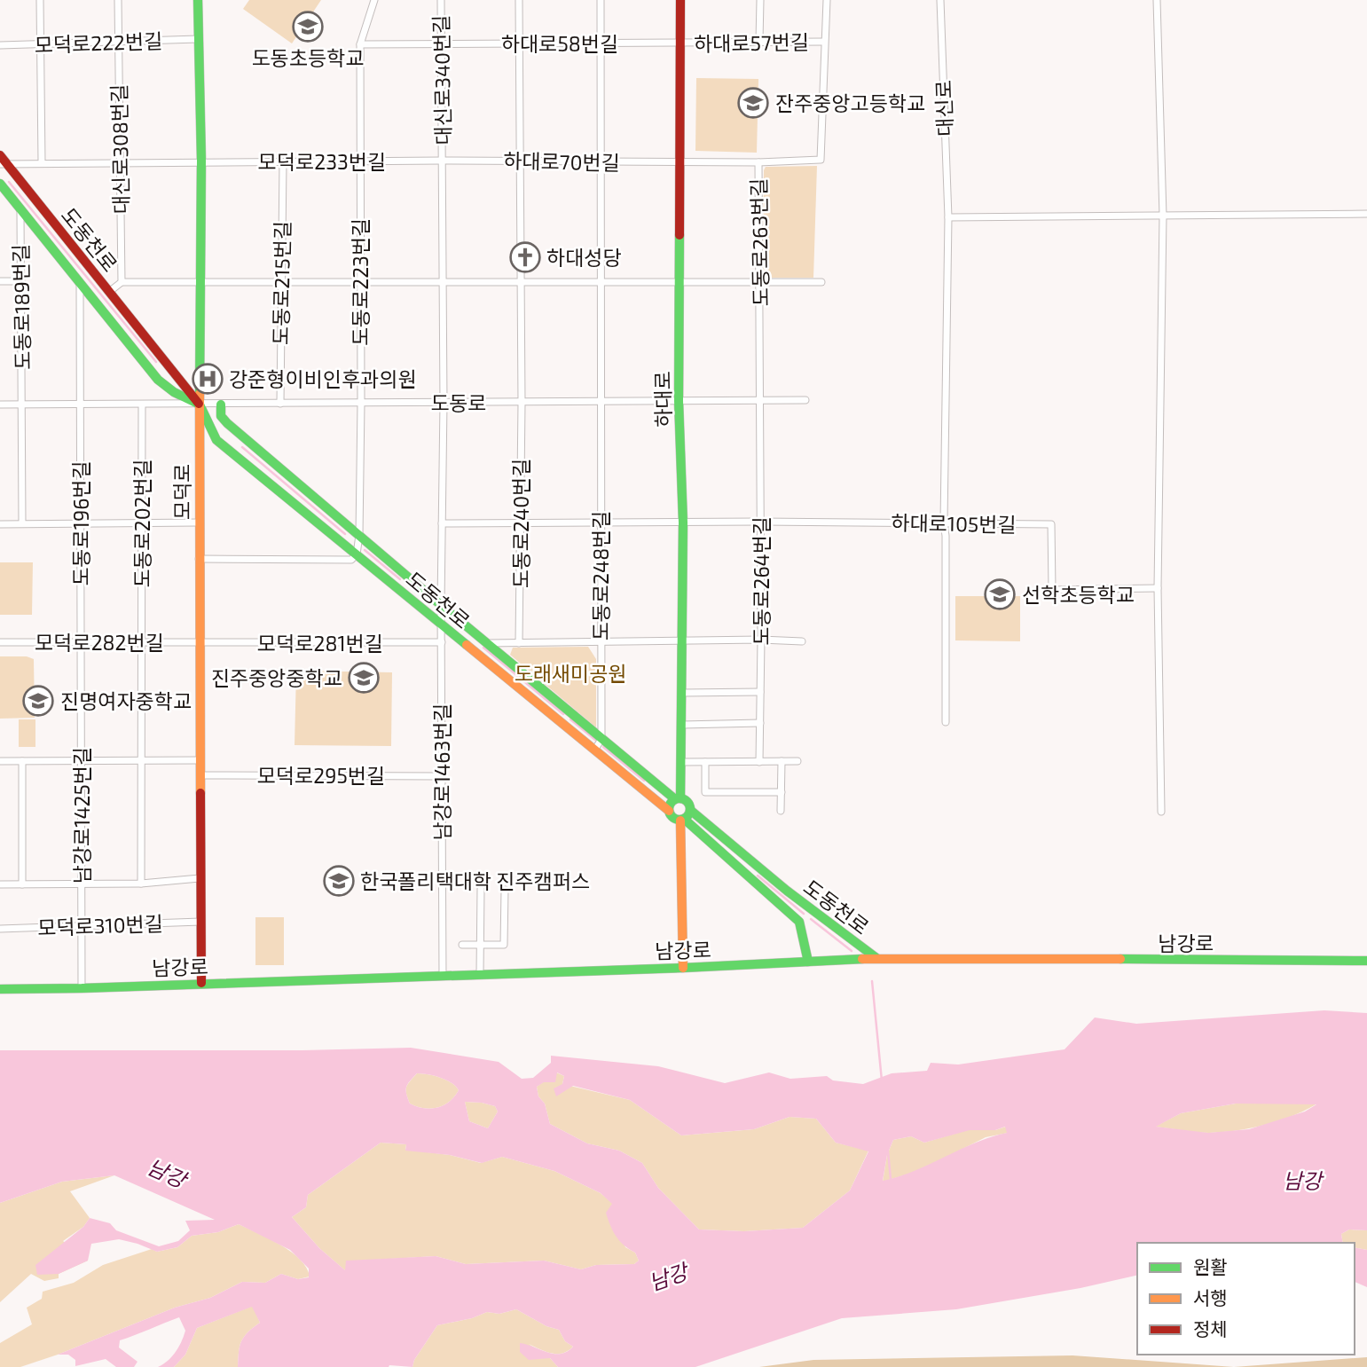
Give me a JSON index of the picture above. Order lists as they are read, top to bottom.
{
  "streets": {
    "street": [
      "모덕로222번길",
      "하대로57번길",
      "하대로58번길",
      "대신로340번길",
      "대신로",
      "대신로308번길",
      "모덕로233번길",
      "하대로70번길",
      "도동천로",
      "도동로263번길",
      "도동로223번길",
      "도동로215번길",
      "도동로189번길",
      "하대로",
      "도동로",
      "모덕로",
      "도동로196번길",
      "도동로202번길",
      "도동로240번길",
      "하대로105번길",
      "도동로248번길",
      "도동로264번길",
      "모덕로282번길",
      "모덕로281번길",
      "남강로1463번길",
      "모덕로295번길",
      "남강로1425번길",
      "모덕로310번길",
      "남강로"
    ]
  },
  "crossings": [
    ["모덕로222번길", "대신로308번길"],
    ["모덕로222번길", "모덕로"],
    ["하대로57번길", "하대로58번길"],
    ["하대로57번길", "하대로"],
    ["하대로58번길", "대신로340번길"],
    ["하대로58번길", "도동로223번길"],
    ["하대로58번길", "하대로"],
    ["하대로58번길", "도동로240번길"],
    ["하대로58번길", "도동로248번길"],
    ["대신로340번길", "모덕로233번길"],
    ["대신로340번길", "하대로70번길"],
    ["대신로340번길", "도동로"],
    ["대신로340번길", "남강로1463번길"],
    ["대신로", "하대로105번길"],
    ["대신로308번길", "모덕로233번길"],
    ["모덕로233번길", "하대로70번길"],
    ["모덕로233번길", "도동천로"],
    ["모덕로233번길", "도동로223번길"],
    ["모덕로233번길", "도동로215번길"],
    ["모덕로233번길", "모덕로"],
    ["하대로70번길", "도동로263번길"],
    ["하대로70번길", "하대로"],
    ["하대로70번길", "도동로240번길"],
    ["하대로70번길", "도동로248번길"],
    ["도동천로", "도동로223번길"],
    ["도동천로", "도동로189번길"],
    ["도동천로", "하대로"],
    ["도동천로", "도동로"],
    ["도동천로", "모덕로"],
    ["도동천로", "도동로196번길"],
    ["도동천로", "도동로248번길"],
    ["도동천로", "남강로1463번길"],
    ["도동천로", "남강로"],
    ["도동로263번길", "하대로"],
    ["도동로263번길", "도동로"],
    ["도동로263번길", "도동로264번길"],
    ["도동로223번길", "도동로"],
    ["도동로215번길", "도동로"],
    ["도동로189번길", "도동로"],
    ["하대로", "도동로"],
    ["하대로", "하대로105번길"],
    ["도동로", "모덕로"],
    ["도동로", "도동로196번길"],
    ["도동로", "도동로202번길"],
    ["도동로", "도동로240번길"],
    ["도동로", "도동로248번길"],
    ["도동로", "도동로264번길"],
    ["도동로", "남강로1463번길"],
    ["모덕로", "모덕로282번길"],
    ["모덕로", "모덕로281번길"],
    ["모덕로", "모덕로295번길"],
    ["모덕로", "모덕로310번길"],
    ["모덕로", "남강로"],
    ["도동로196번길", "모덕로282번길"],
    ["도동로196번길", "남강로1425번길"],
    ["도동로202번길", "모덕로282번길"],
    ["도동로240번길", "하대로105번길"],
    ["하대로105번길", "도동로248번길"],
    ["하대로105번길", "도동로264번길"],
    ["하대로105번길", "남강로1463번길"],
    ["모덕로282번길", "모덕로281번길"],
    ["모덕로282번길", "남강로1425번길"],
    ["모덕로281번길", "남강로1463번길"],
    ["남강로1463번길", "모덕로295번길"],
    ["남강로1463번길", "남강로"],
    ["남강로1425번길", "모덕로310번길"],
    ["남강로1425번길", "남강로"]
  ],
  "water": ["남강"],
  "parks": ["도래새미공원"],
  "places": {
    "school or university": [
      "도동초등학교",
      "잔주중앙고등학교",
      "선학초등학교",
      "진주중앙중학교",
      "진명여자중학교",
      "한국폴리택대학 진주캠퍼스"
    ],
    "church": ["하대성당"],
    "hospital": ["강준형이비인후과의원"]
  },
  "legend": ["원활", "서행", "정체"]
}
